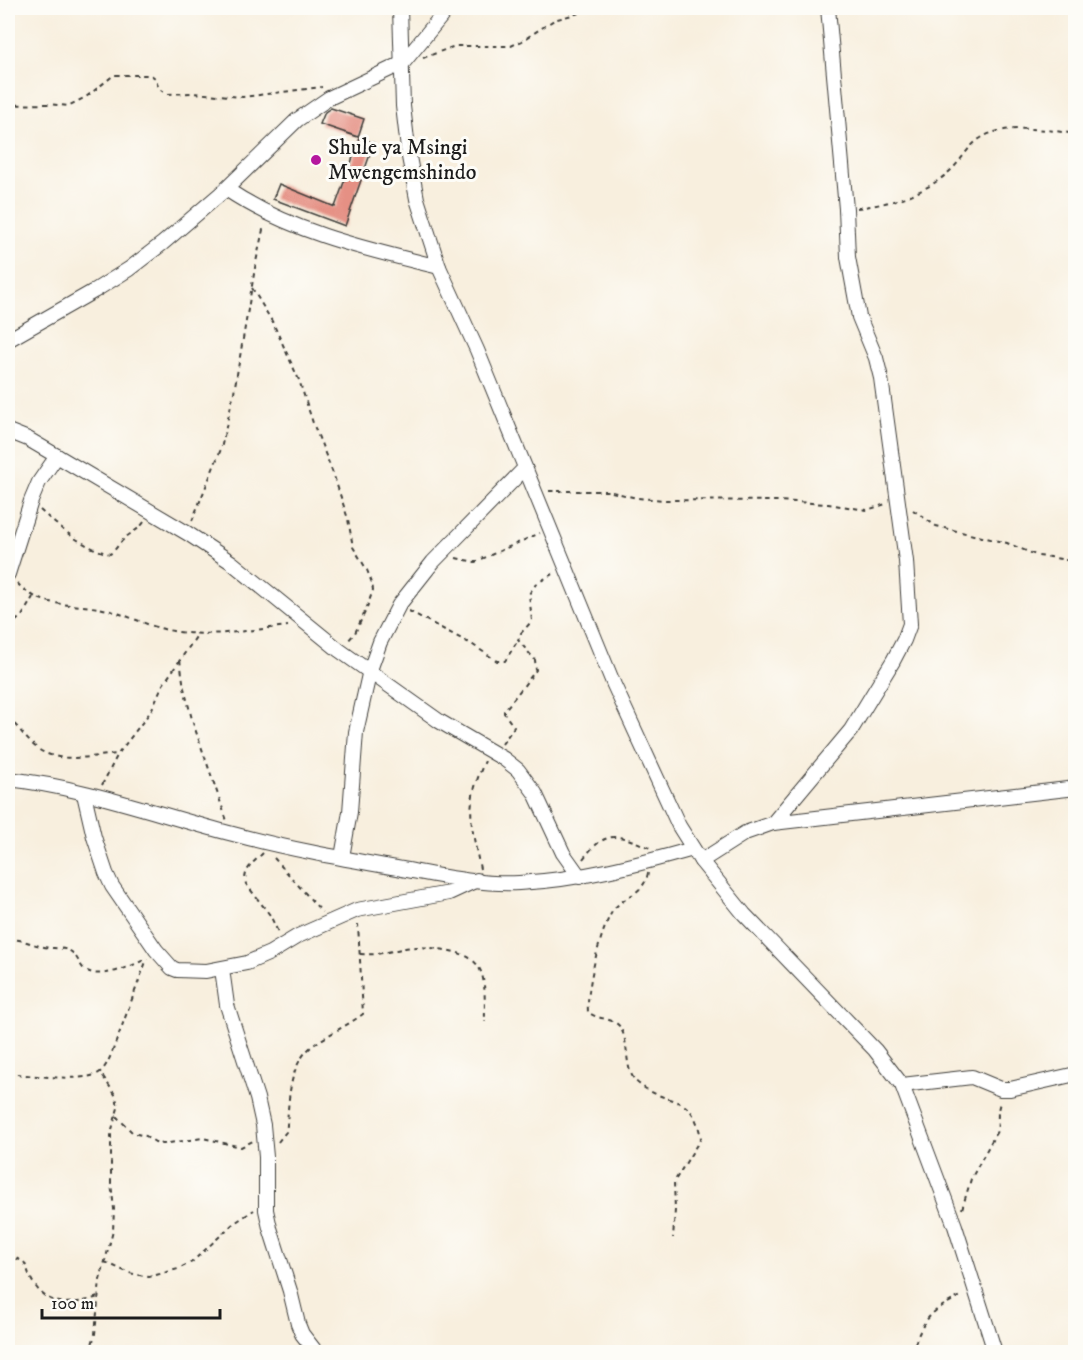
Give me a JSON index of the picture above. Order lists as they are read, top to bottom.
{
  "places": ["Shule ya Msingi Mwengemshindo"],
  "scale_bar": "100 m"
}
